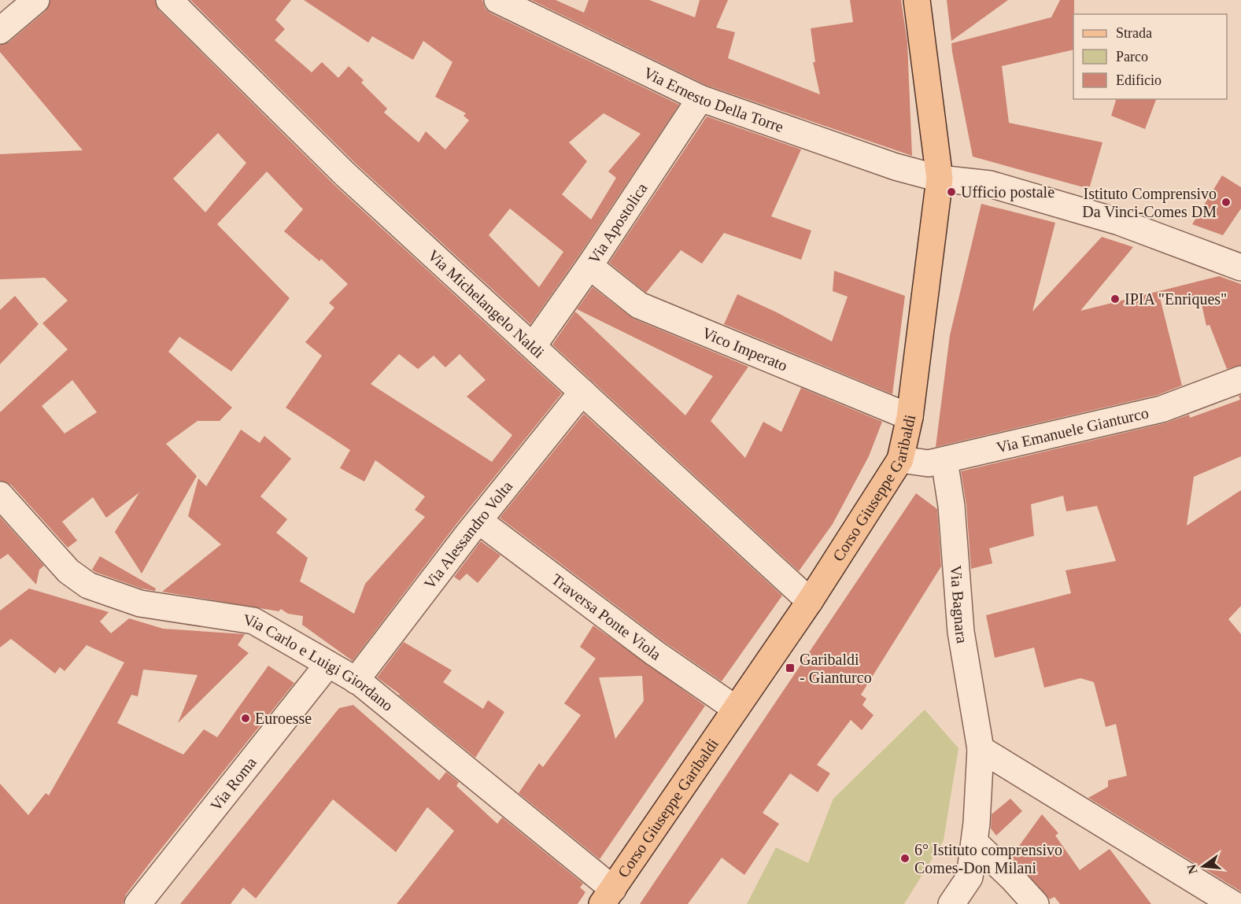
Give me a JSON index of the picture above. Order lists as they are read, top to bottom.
{
  "streets": {
    "main road": ["Corso Giuseppe Garibaldi"],
    "street": [
      "Via Ernesto Della Torre",
      "Via Apostolica",
      "Via Michelangelo Naldi",
      "Vico Imperato",
      "Via Emanuele Gianturco",
      "Via Alessandro Volta",
      "Via Bagnara",
      "Traversa Ponte Viola",
      "Via Carlo e Luigi Giordano",
      "Via Roma"
    ]
  },
  "crossings": [
    ["Via Ernesto Della Torre", "Via Apostolica"],
    ["Via Ernesto Della Torre", "Corso Giuseppe Garibaldi"],
    ["Via Apostolica", "Via Michelangelo Naldi"],
    ["Via Apostolica", "Vico Imperato"],
    ["Via Michelangelo Naldi", "Corso Giuseppe Garibaldi"],
    ["Via Michelangelo Naldi", "Via Alessandro Volta"],
    ["Vico Imperato", "Corso Giuseppe Garibaldi"],
    ["Via Emanuele Gianturco", "Corso Giuseppe Garibaldi"],
    ["Via Emanuele Gianturco", "Via Bagnara"],
    ["Corso Giuseppe Garibaldi", "Traversa Ponte Viola"],
    ["Corso Giuseppe Garibaldi", "Via Carlo e Luigi Giordano"],
    ["Via Alessandro Volta", "Traversa Ponte Viola"],
    ["Via Alessandro Volta", "Via Carlo e Luigi Giordano"],
    ["Via Carlo e Luigi Giordano", "Via Roma"]
  ],
  "places": {
    "other": [
      "Ufficio postale",
      "Istituto Comprensivo Da Vinci-Comes DM",
      "IPIA \"Enriques\"",
      "Euroesse",
      "6° Istituto comprensivo Comes-Don Milani"
    ],
    "transit": ["Garibaldi - Gianturco"]
  },
  "legend": ["Strada", "Parco", "Edificio"],
  "north": "left"
}
